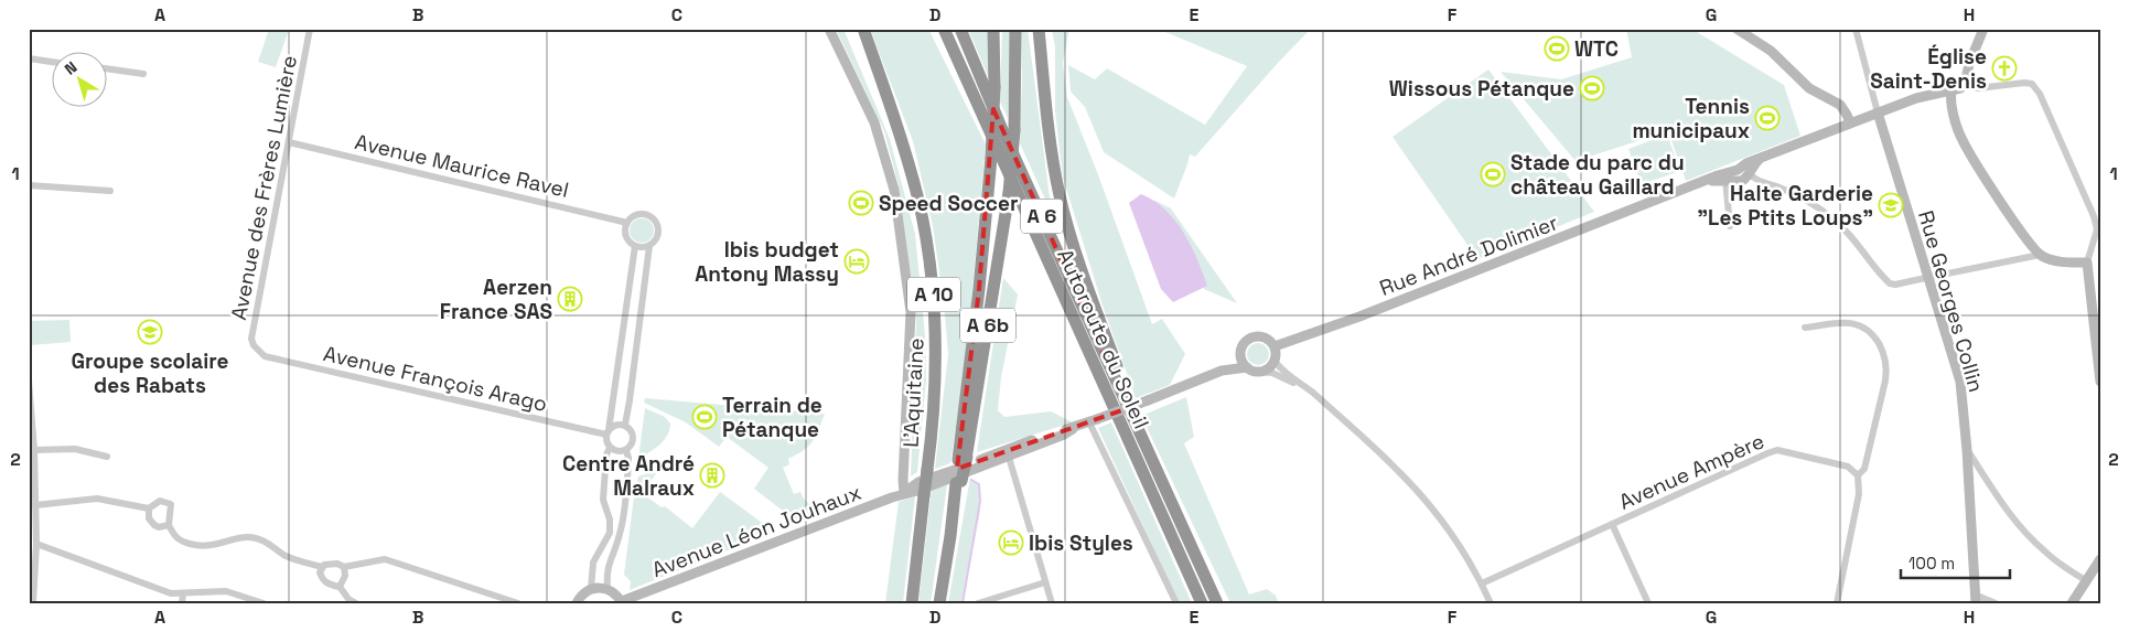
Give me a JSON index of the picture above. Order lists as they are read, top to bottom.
{
  "streets": {
    "highway": [
      "A 6",
      "A 10",
      "A 6b",
      "Autoroute du Soleil",
      "L'Aquitaine"
    ],
    "street": [
      "Avenue Maurice Ravel",
      "Avenue des Frères Lumière",
      "Rue André Dolimier",
      "Rue Georges Collin",
      "Avenue François Arago",
      "Avenue Ampère",
      "Avenue Léon Jouhaux"
    ]
  },
  "crossings": [
    ["Avenue Maurice Ravel", "Avenue des Frères Lumière"],
    ["Avenue des Frères Lumière", "Avenue François Arago"],
    ["Rue André Dolimier", "Rue Georges Collin"],
    ["A 10", "A 6b"]
  ],
  "places": {
    "sports": [
      "WTC",
      "Wissous Pétanque",
      "Tennis municipaux",
      "Stade du parc du château Gaillard",
      "Speed Soccer",
      "Terrain de Pétanque"
    ],
    "church": ["Église Saint-Denis"],
    "school or university": ["Halte Garderie \"Les Ptits Loups\"", "Groupe scolaire des Rabats"],
    "hotel": ["Ibis budget Antony Massy", "Ibis Styles"],
    "building": ["Aerzen France SAS", "Centre André Malraux"]
  },
  "scale_bar": "100 m",
  "north": "top left",
  "grid": {
    "columns": [
      "A",
      "B",
      "C",
      "D",
      "E",
      "F",
      "G",
      "H"
    ],
    "rows": ["1", "2"]
  }
}
